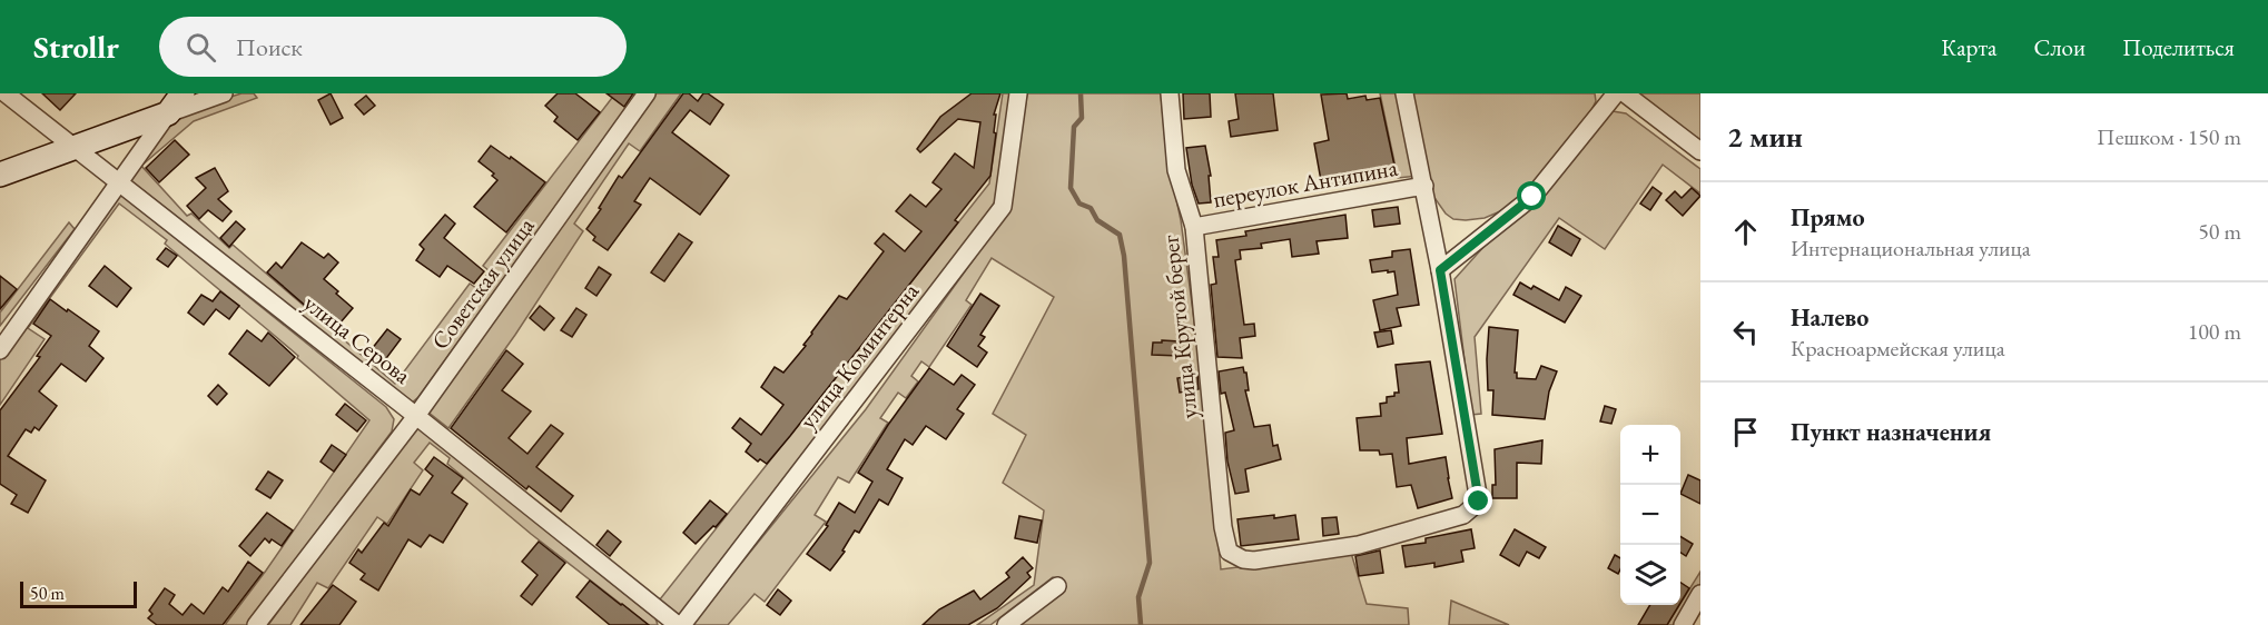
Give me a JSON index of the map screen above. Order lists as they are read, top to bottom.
{
  "streets": {
    "street": [
      "переулок Антипина",
      "Советская улица",
      "улица Крутой берег",
      "улица Серова",
      "улица Коминтерна"
    ]
  },
  "crossings": [
    ["переулок Антипина", "улица Крутой берег"],
    ["Советская улица", "улица Серова"],
    ["улица Серова", "улица Коминтерна"]
  ],
  "scale_bar": "50 m",
  "page": {
    "header": "Strollr",
    "search": "Поиск",
    "nav": ["Карта", "Слои", "Поделиться"],
    "heading": ["2 мин", "Пешком · 150 m"],
    "list": [
      ["Прямо", "Интернациональная улица", "50 m"],
      ["Налево", "Красноармейская улица", "100 m"],
      "Пункт назначения"
    ],
    "map_buttons": ["+", "−"],
    "scale": "50 m"
  }
}
